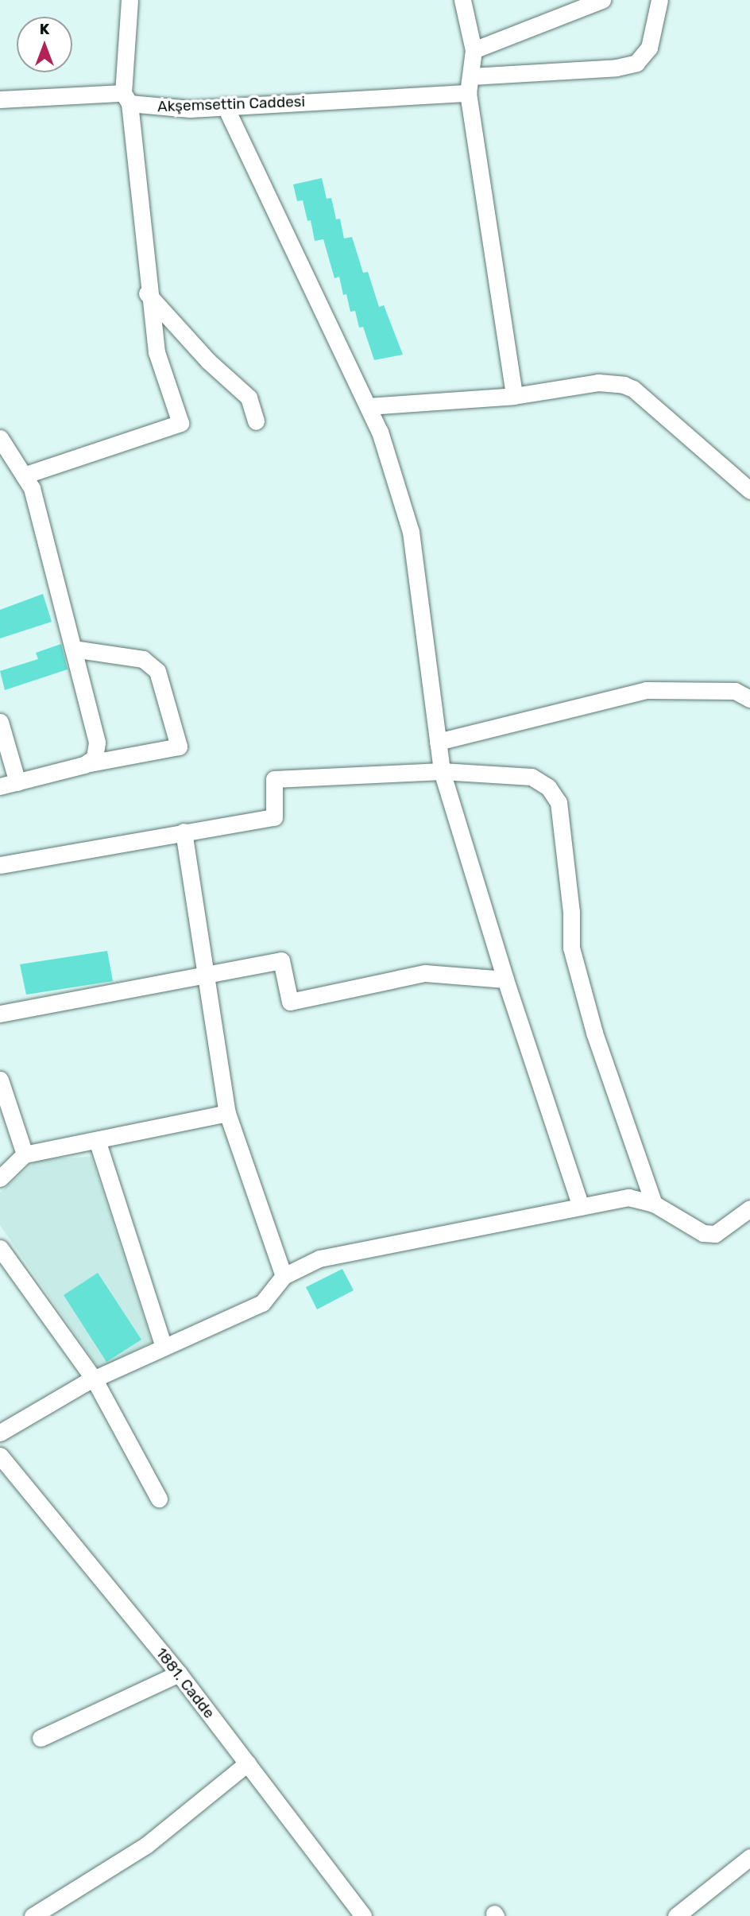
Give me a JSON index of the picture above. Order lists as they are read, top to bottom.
{
  "streets": {
    "street": ["Akşemsettin Caddesi", "1881. Cadde"]
  },
  "north": "top"
}
